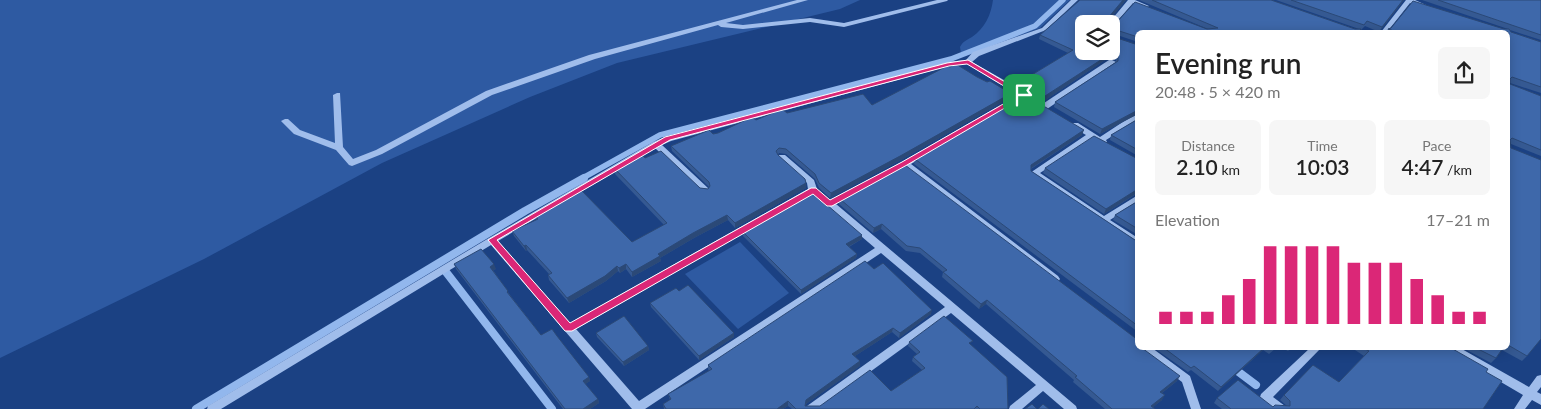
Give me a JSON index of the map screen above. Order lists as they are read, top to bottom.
{
  "page": {
    "heading": ["Evening run", "20:48 · 5 × 420 m"],
    "stats": [
      ["Distance", "2.10 km"],
      ["Time", "10:03"],
      ["Pace", "4:47 /km"]
    ],
    "chart": ["Elevation", "17–21 m"]
  }
}
